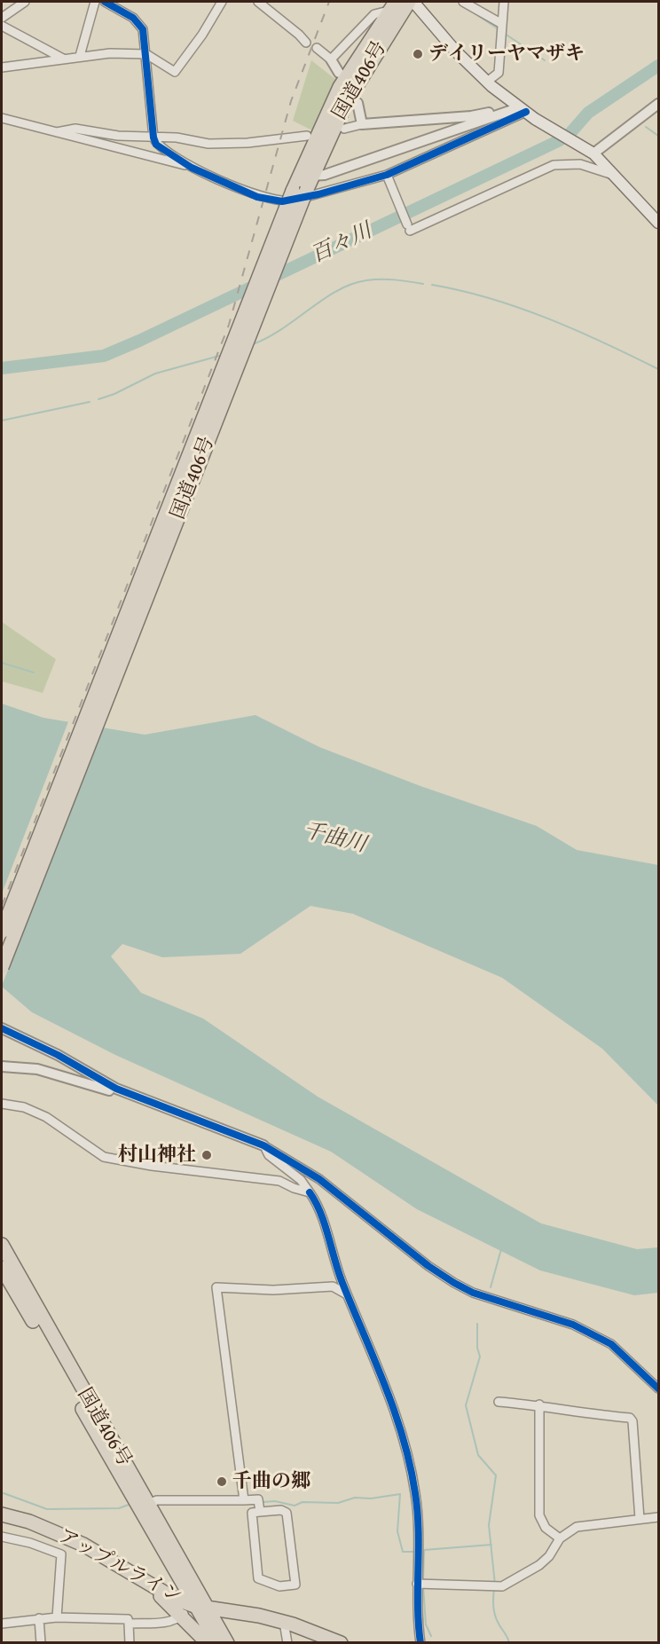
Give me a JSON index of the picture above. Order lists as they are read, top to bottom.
{
  "streets": {
    "highway": ["国道406号", "アップルライン"]
  },
  "crossings": [
    ["国道406号", "アップルライン"]
  ],
  "water": ["百々川", "千曲川"],
  "places": ["デイリーヤマザキ", "村山神社", "千曲の郷"]
}
